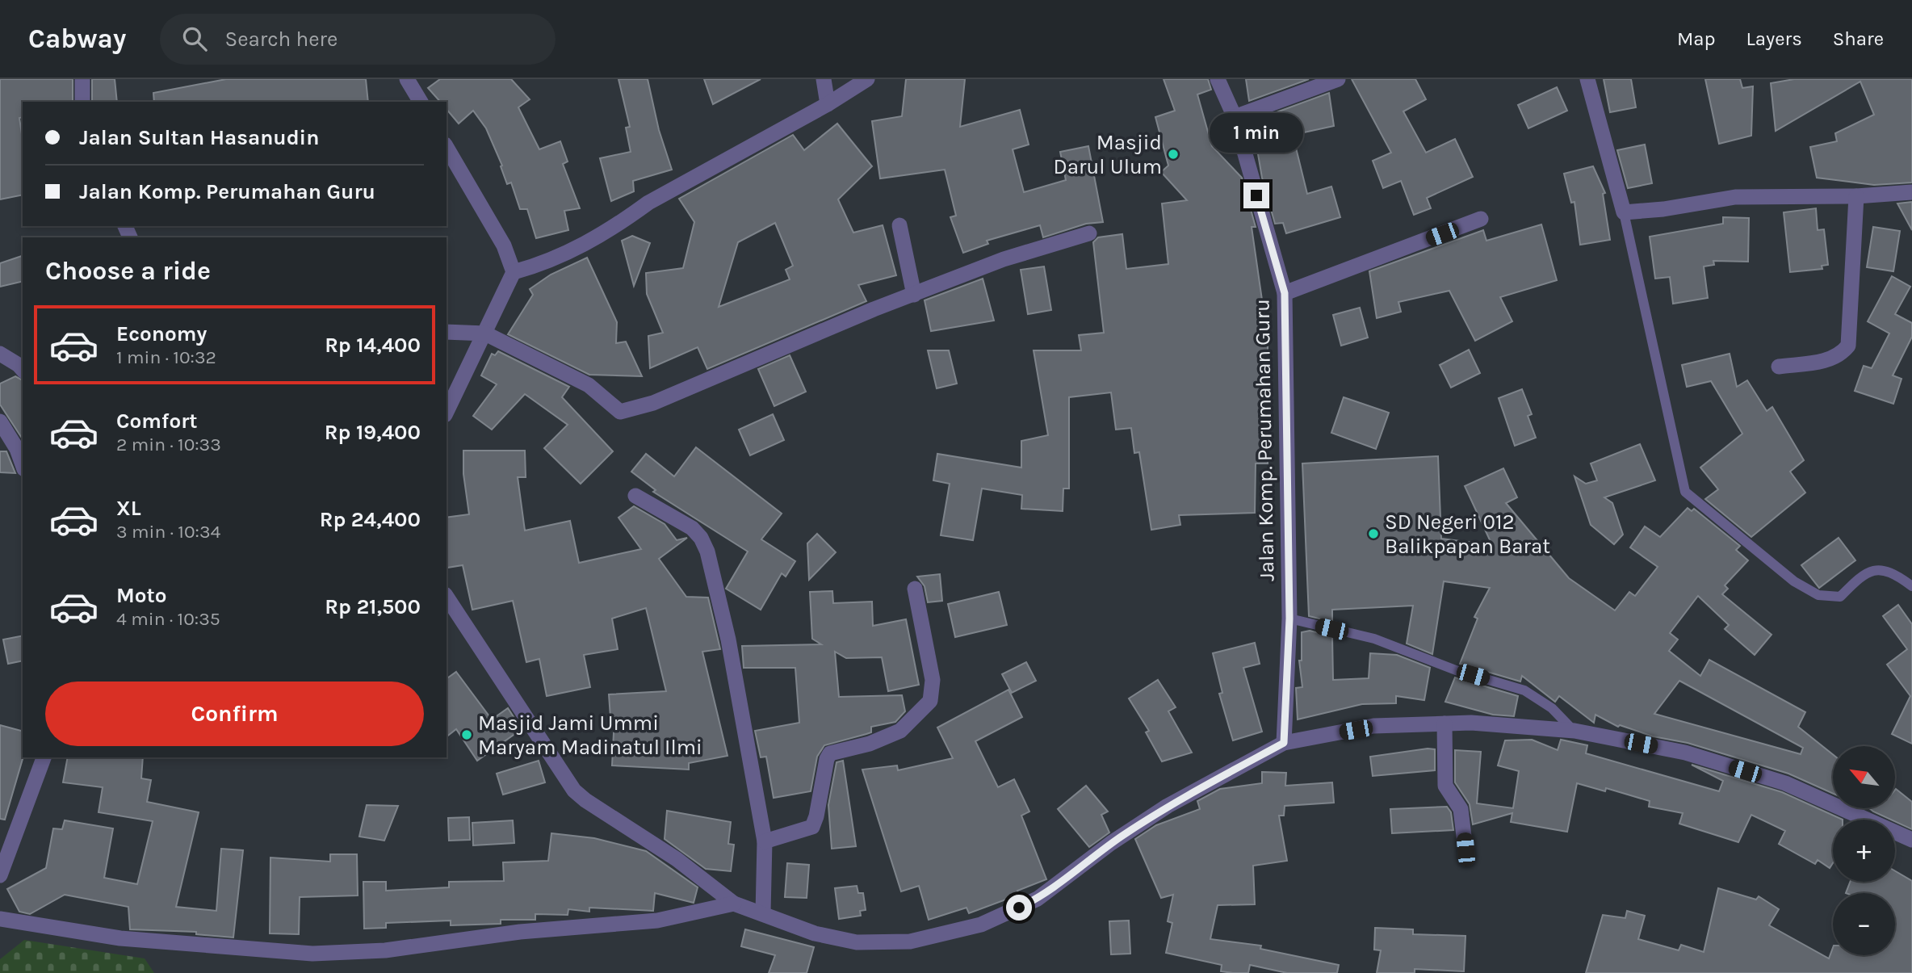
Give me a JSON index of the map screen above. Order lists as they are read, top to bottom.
{
  "streets": {
    "street": ["Jalan Komp. Perumahan Guru"]
  },
  "places": ["Masjid Darul Ulum", "SD Negeri 012 Balikpapan Barat", "Masjid Jami Ummi Maryam Madinatul Ilmi"],
  "north": "top left",
  "page": {
    "header": "Cabway",
    "search": "Search here",
    "nav": ["Map", "Layers", "Share"],
    "banner": ["Jalan Sultan Hasanudin", "Jalan Komp. Perumahan Guru"],
    "bubble": "1 min",
    "heading": "Choose a ride",
    "list": [
      {
        "name": "Economy",
        "note": "1 min · 10:32",
        "value": "Rp 14,400"
      },
      {
        "name": "Comfort",
        "note": "2 min · 10:33",
        "value": "Rp 19,400"
      },
      {
        "name": "XL",
        "note": "3 min · 10:34",
        "value": "Rp 24,400"
      },
      {
        "name": "Moto",
        "note": "4 min · 10:35",
        "value": "Rp 21,500"
      }
    ],
    "buttons": "Confirm",
    "map_buttons": ["+", "−"]
  }
}
